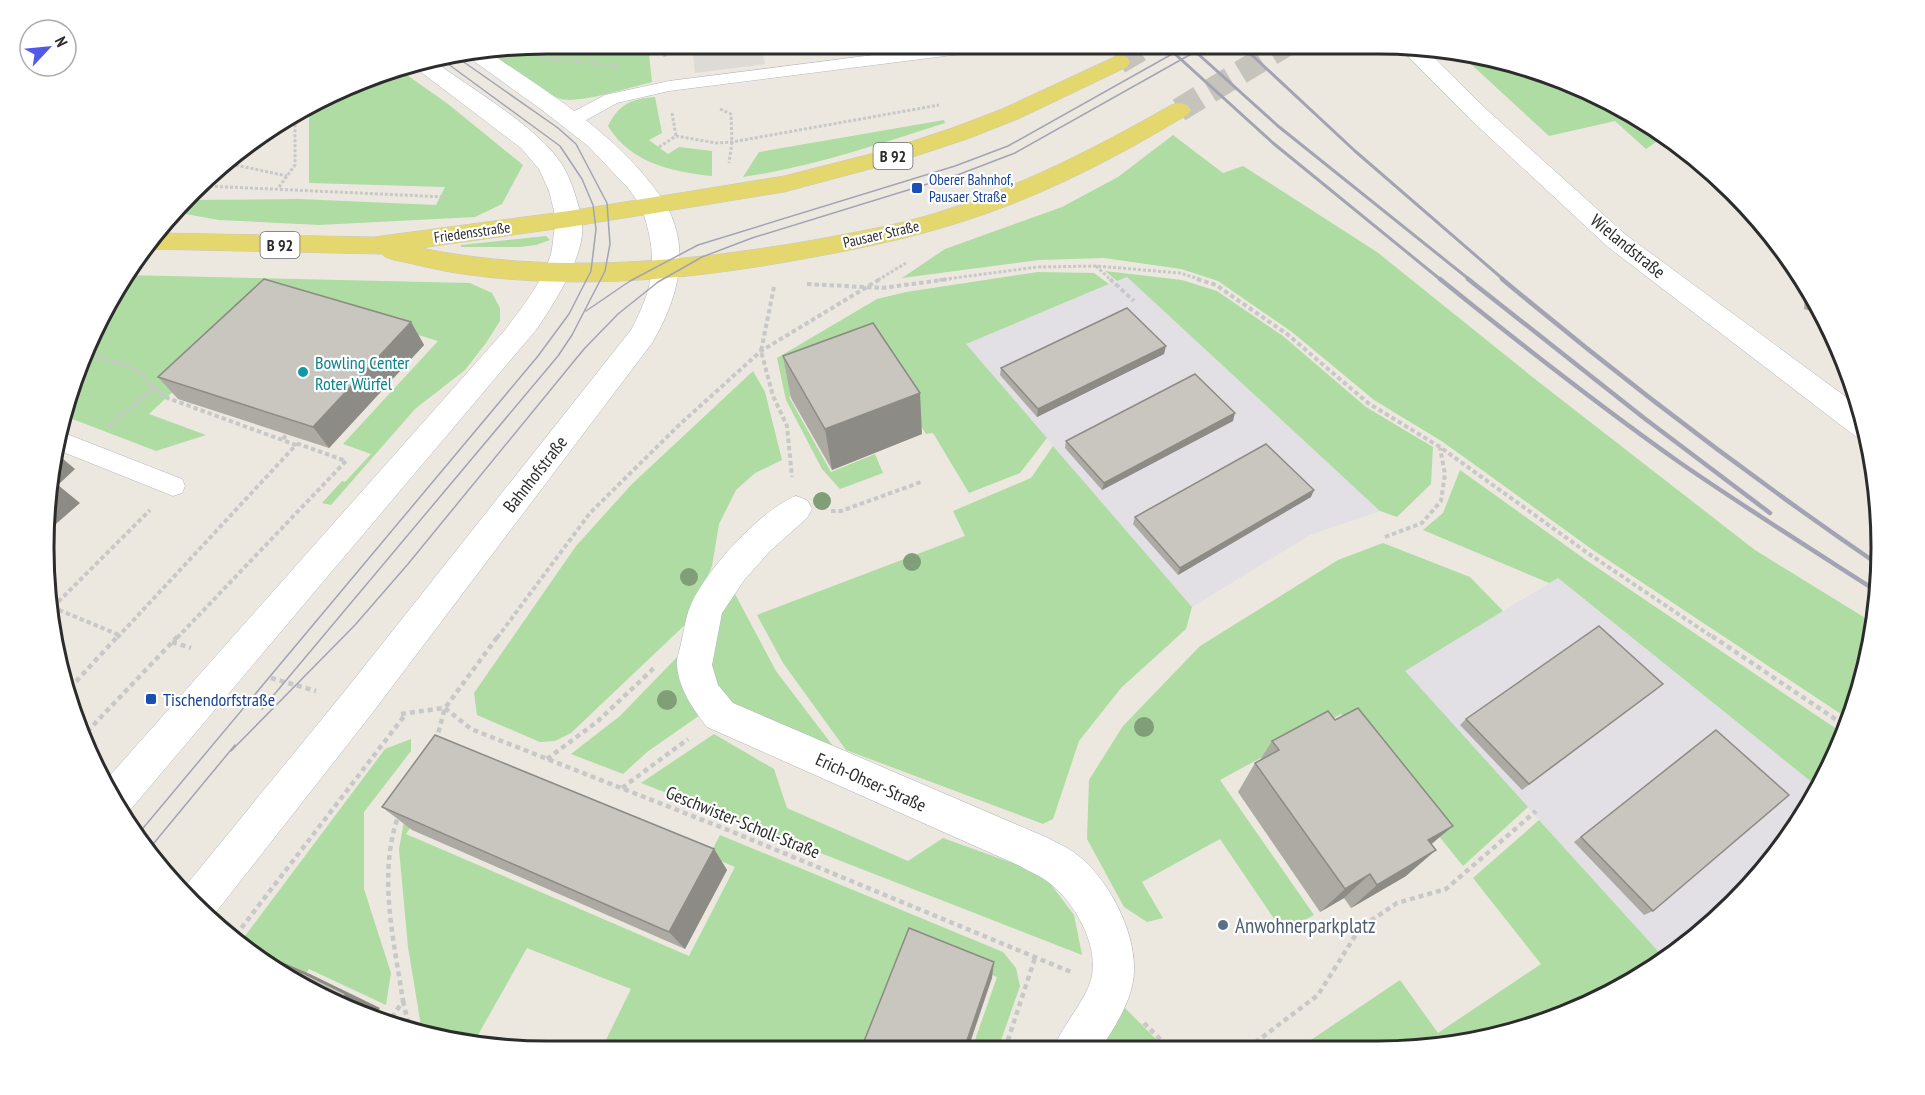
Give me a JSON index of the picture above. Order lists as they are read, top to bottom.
{
  "streets": {
    "main road": ["B 92", "Friedensstraße", "Pausaer Straße"],
    "street": ["Wielandstraße", "Bahnhofstraße", "Erich-Ohser-Straße"],
    "path": ["Geschwister-Scholl-Straße"]
  },
  "crossings": [
    ["B 92", "Friedensstraße"],
    ["B 92", "Bahnhofstraße"],
    ["Friedensstraße", "Pausaer Straße"],
    ["Pausaer Straße", "Bahnhofstraße"]
  ],
  "places": {
    "transit": ["Oberer Bahnhof, Pausaer Straße", "Tischendorfstraße"],
    "other": ["Bowling Center Roter Würfel", "Anwohnerparkplatz"]
  },
  "north": "top right"
}
